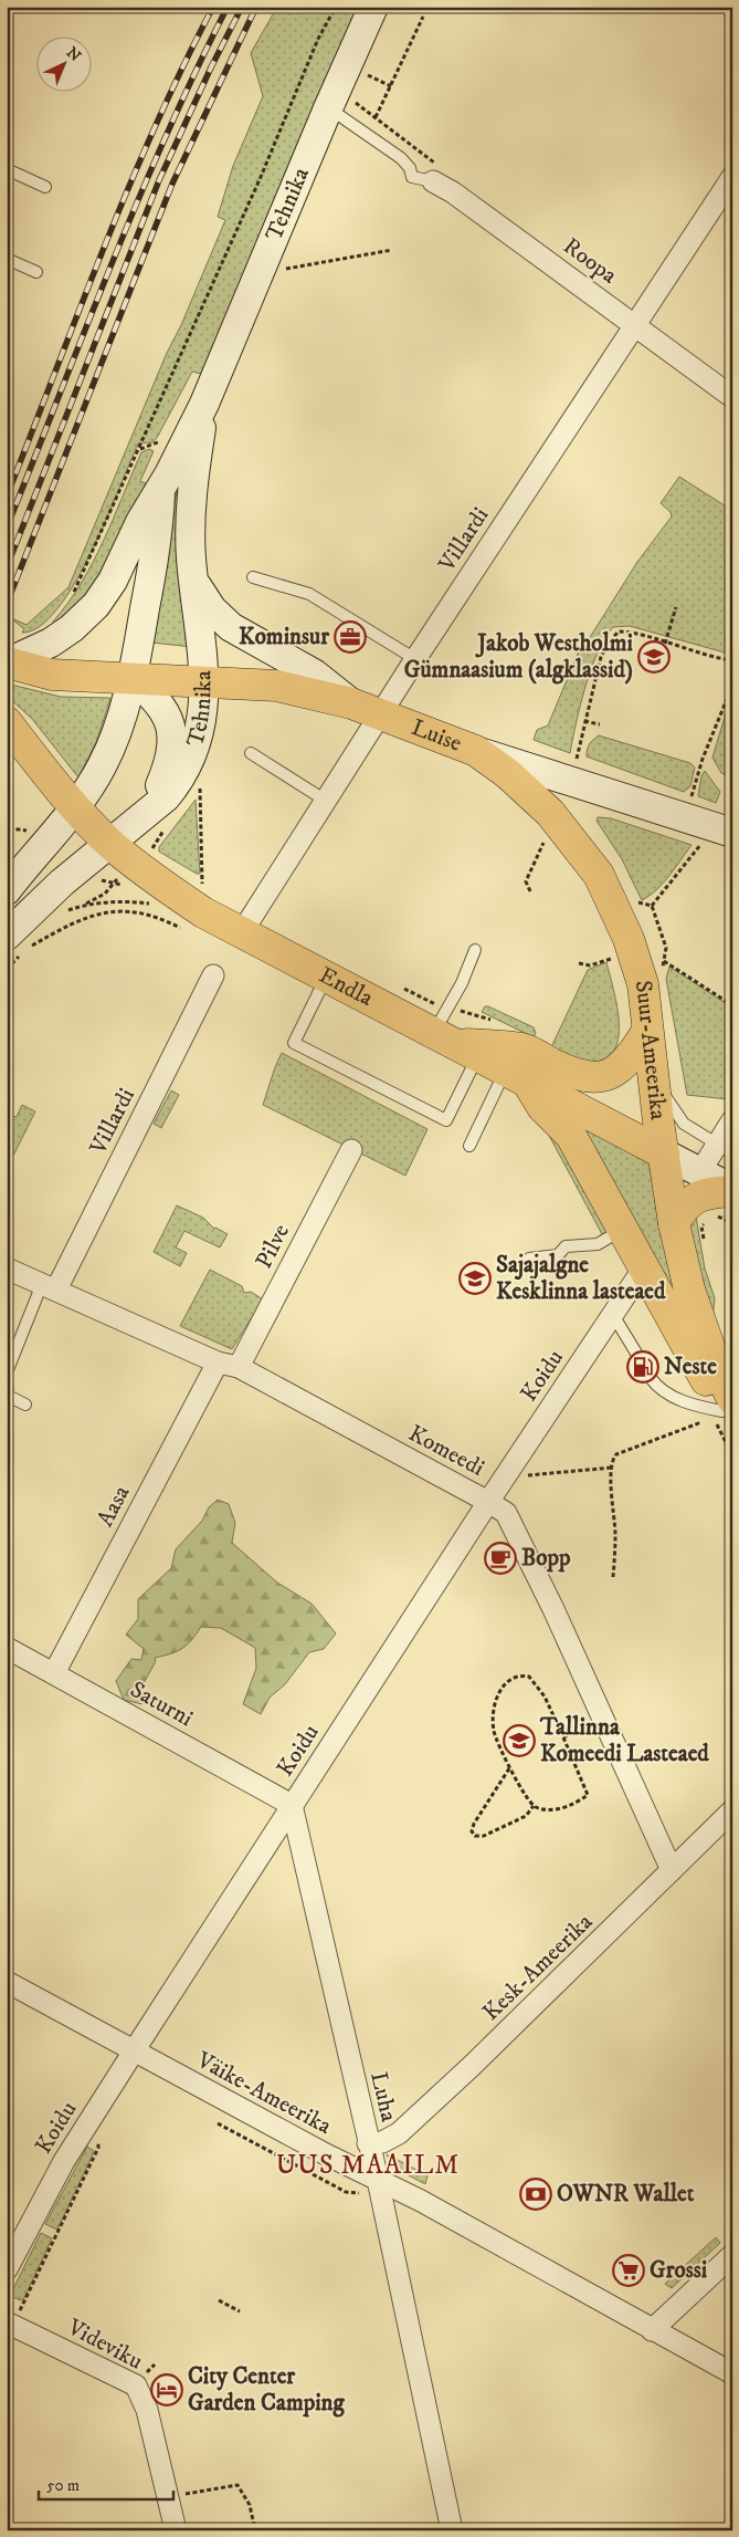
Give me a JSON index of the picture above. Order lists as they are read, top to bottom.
{
  "streets": {
    "main road": [
      "Tehnika",
      "Luise",
      "Endla",
      "Suur-Ameerika"
    ],
    "street": [
      "Roopa",
      "Villardi",
      "Pilve",
      "Koidu",
      "Komeedi",
      "Aasa",
      "Saturni",
      "Kesk-Ameerika",
      "Väike-Ameerika",
      "Luha",
      "Videviku"
    ]
  },
  "crossings": [
    ["Tehnika", "Roopa"],
    ["Tehnika", "Luise"],
    ["Tehnika", "Endla"],
    ["Roopa", "Villardi"],
    ["Villardi", "Luise"],
    ["Villardi", "Endla"],
    ["Villardi", "Komeedi"],
    ["Luise", "Suur-Ameerika"],
    ["Endla", "Suur-Ameerika"],
    ["Pilve", "Komeedi"],
    ["Koidu", "Komeedi"],
    ["Koidu", "Saturni"],
    ["Koidu", "Väike-Ameerika"],
    ["Koidu", "Luha"],
    ["Komeedi", "Aasa"],
    ["Komeedi", "Kesk-Ameerika"],
    ["Aasa", "Saturni"],
    ["Saturni", "Luha"],
    ["Kesk-Ameerika", "Luha"],
    ["Väike-Ameerika", "Luha"]
  ],
  "districts": ["UUS MAAILM"],
  "places": {
    "office": ["Kominsur"],
    "school or university": ["Jakob Westholmi Gümnaasium (algklassid)", "Sajajalgne Kesklinna lasteaed", "Tallinna Komeedi Lasteaed"],
    "fuel station": ["Neste"],
    "cafe": ["Bopp"],
    "bank": ["OWNR Wallet"],
    "supermarket": ["Grossi"],
    "hotel": ["City Center Garden Camping"]
  },
  "scale_bar": "50 m",
  "north": "top right"
}
